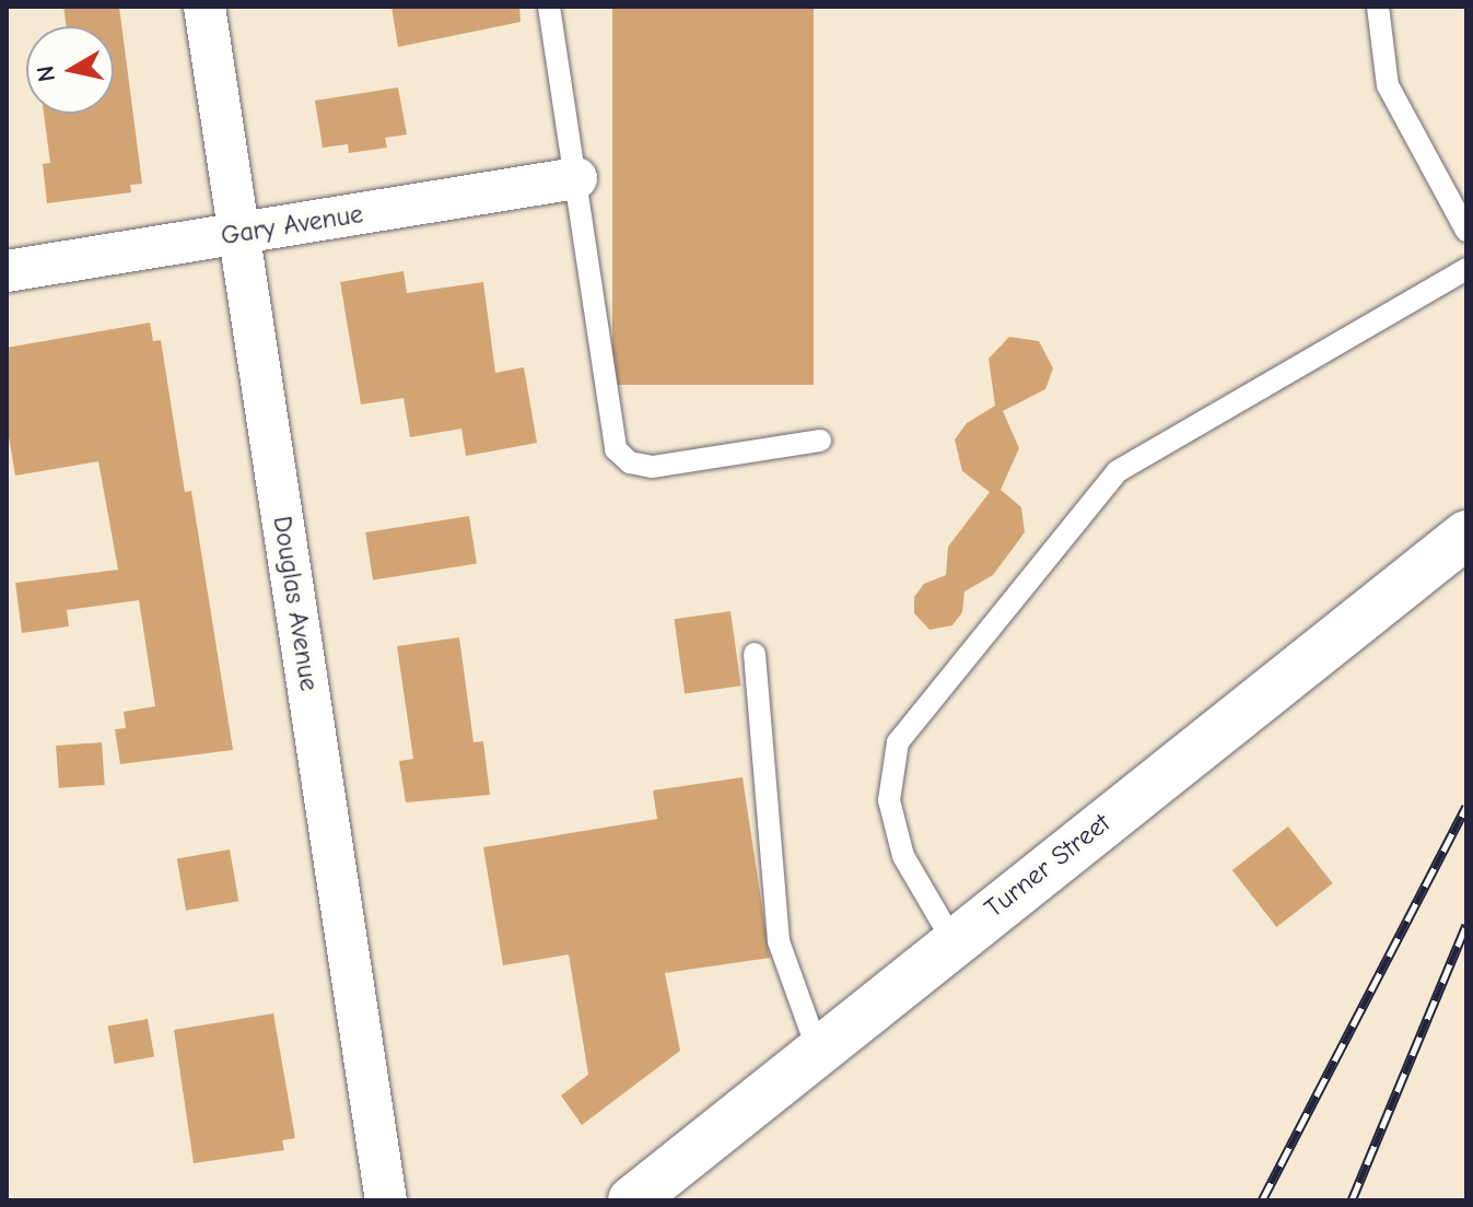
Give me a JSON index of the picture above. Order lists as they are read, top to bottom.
{
  "streets": {
    "street": ["Gary Avenue", "Douglas Avenue", "Turner Street"]
  },
  "crossings": [
    ["Gary Avenue", "Douglas Avenue"]
  ],
  "north": "left"
}
